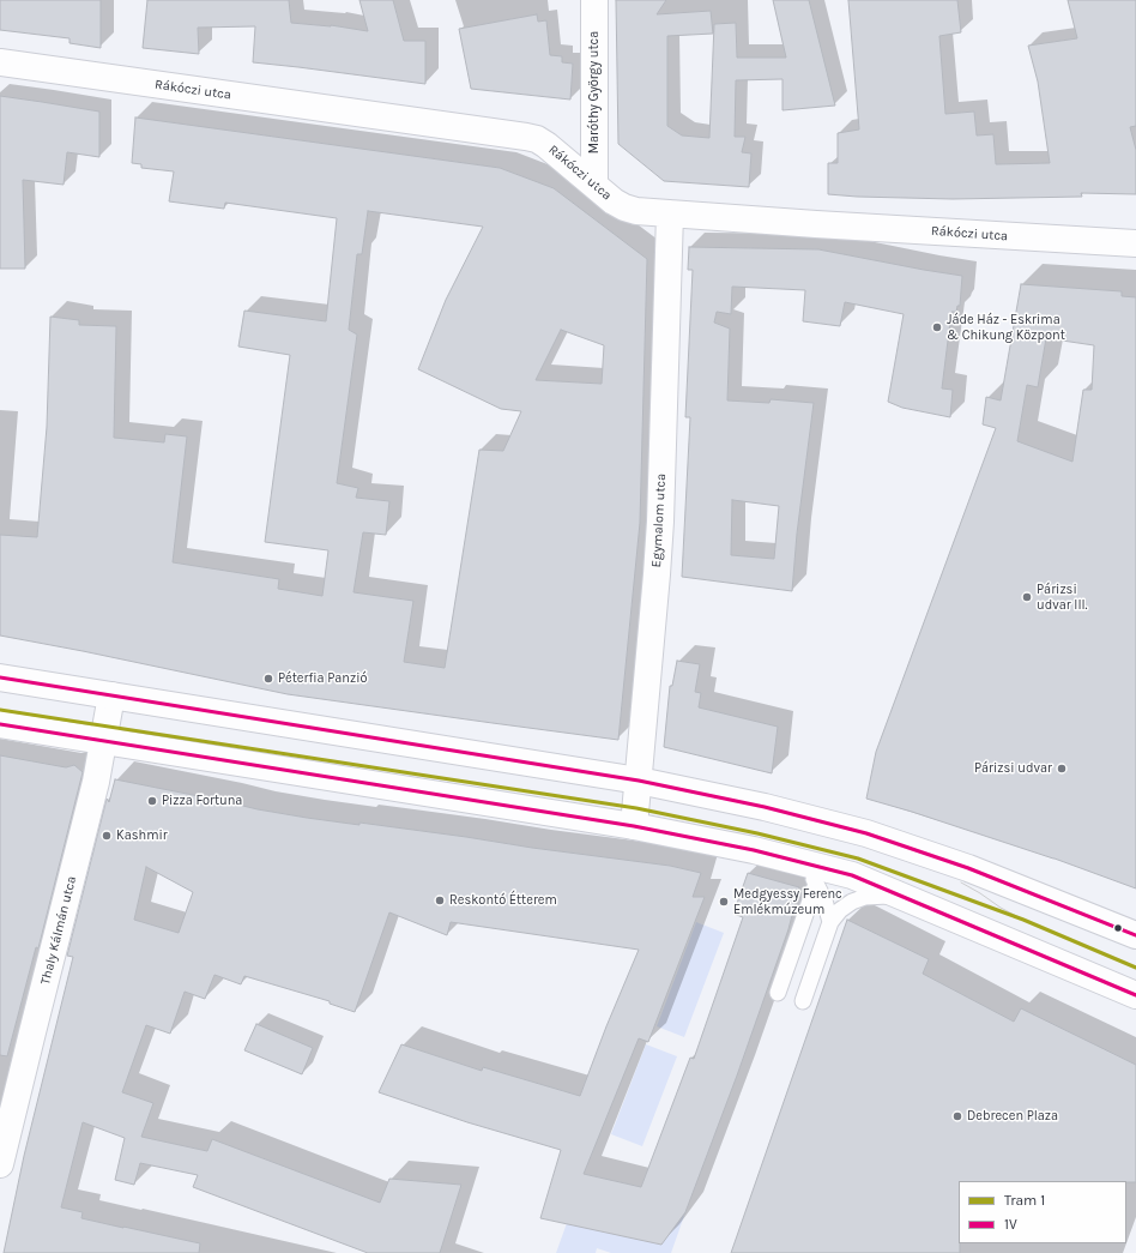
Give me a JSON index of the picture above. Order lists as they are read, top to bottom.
{
  "streets": {
    "street": [
      "Rákóczi utca",
      "Maróthy György utca",
      "Egymalom utca",
      "Thaly Kálmán utca"
    ]
  },
  "crossings": [
    ["Rákóczi utca", "Maróthy György utca"],
    ["Rákóczi utca", "Egymalom utca"]
  ],
  "places": [
    "Jáde Ház - Eskrima & Chikung Központ",
    "Párizsi udvar III.",
    "Péterfia Panzió",
    "Párizsi udvar",
    "Pizza Fortuna",
    "Kashmir",
    "Reskontó Étterem",
    "Medgyessy Ferenc Emlékmúzeum",
    "Debrecen Plaza"
  ],
  "lines": ["transit line 1V", "tram line 1"],
  "legend": ["Tram 1", "1V"]
}
